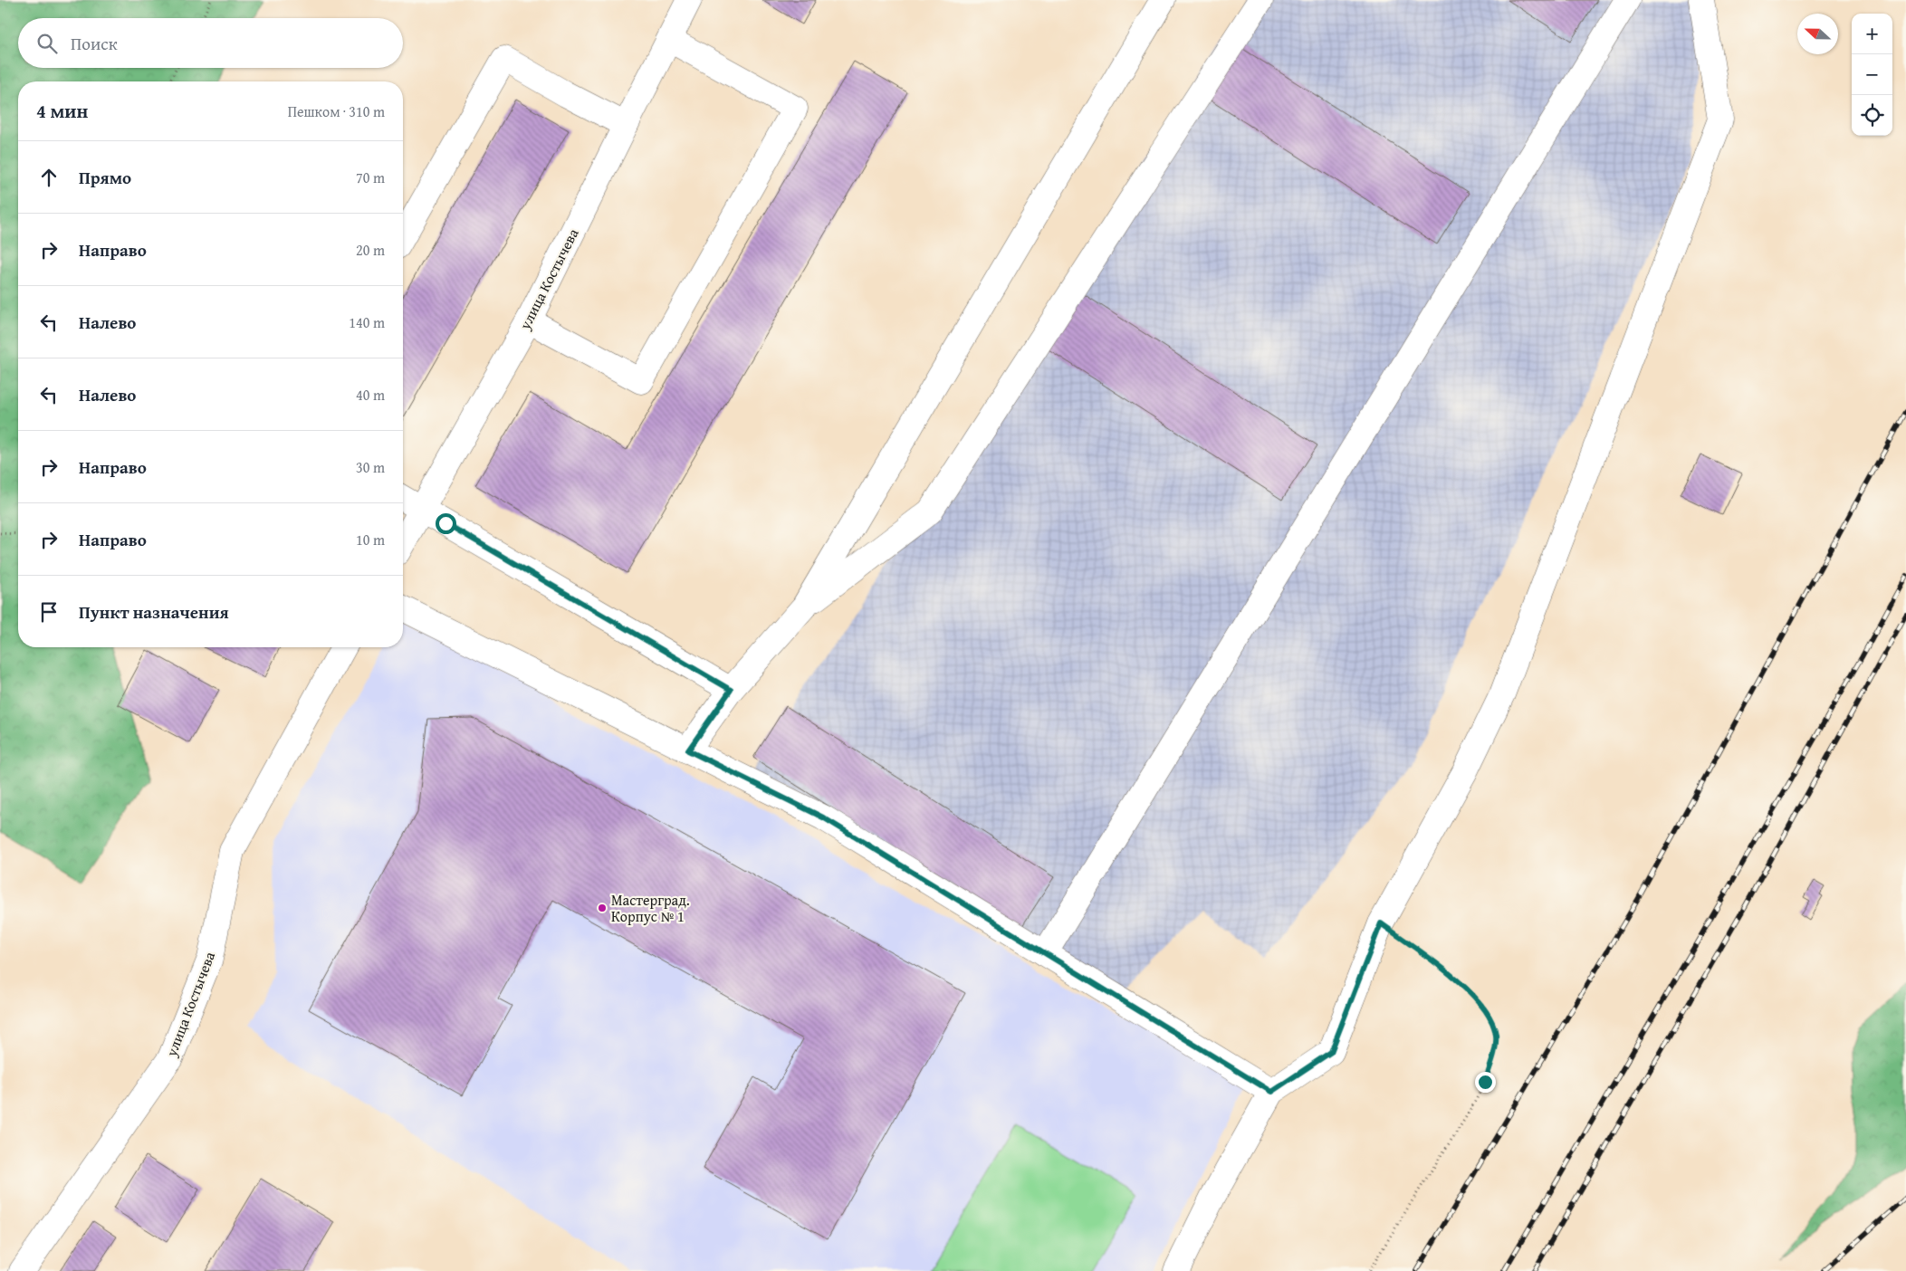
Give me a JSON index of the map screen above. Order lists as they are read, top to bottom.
{
  "streets": {
    "street": ["улица Костычева"]
  },
  "places": ["Мастерград. Корпус № 1"],
  "north": "left",
  "page": {
    "map_buttons": ["+", "−"],
    "search": "Поиск",
    "heading": ["4 мин", "Пешком · 310 m"],
    "list": [
      ["Прямо", "70 m"],
      ["Направо", "20 m"],
      ["Налево", "140 m"],
      ["Налево", "40 m"],
      ["Направо", "30 m"],
      ["Направо", "10 m"],
      "Пункт назначения"
    ]
  }
}
